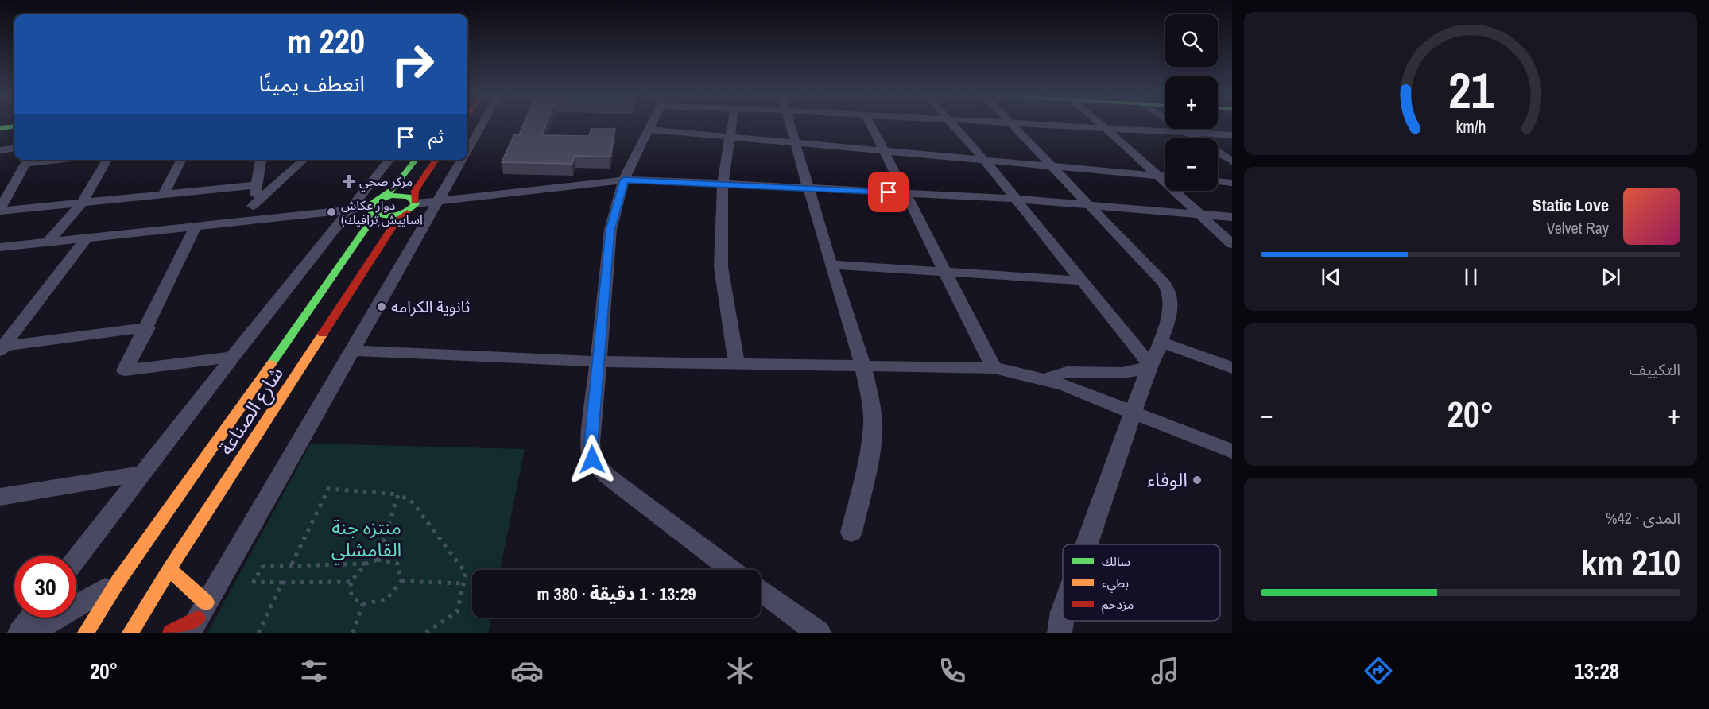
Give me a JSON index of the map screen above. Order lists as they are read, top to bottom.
{
  "streets": {
    "street": ["شارع الصناعة"]
  },
  "parks": ["منتزه جنة القامشلي"],
  "places": {
    "health": ["مركز صحي"],
    "other": ["دوار عكاش (اساييش٫ترافيك", "ثانوية الكرامه", "الوفاء"]
  },
  "legend": ["سالك", "بطيء", "مزدحم"],
  "page": {
    "map_buttons": ["+", "−"],
    "turn": ["220 m", "انعطف يمينًا"],
    "then": "ثم",
    "song": ["Static Love", "Velvet Ray"],
    "tile": [
      "التكييف",
      ["المدى · 42%", "210 km"]
    ],
    "heat": ["−", "20°", "+"],
    "limit": "30",
    "trip": "13:29 · 1 دقيقة · 380 m",
    "tabs": ["13:28", "20°"],
    "gauge": ["21", "km/h"]
  }
}
